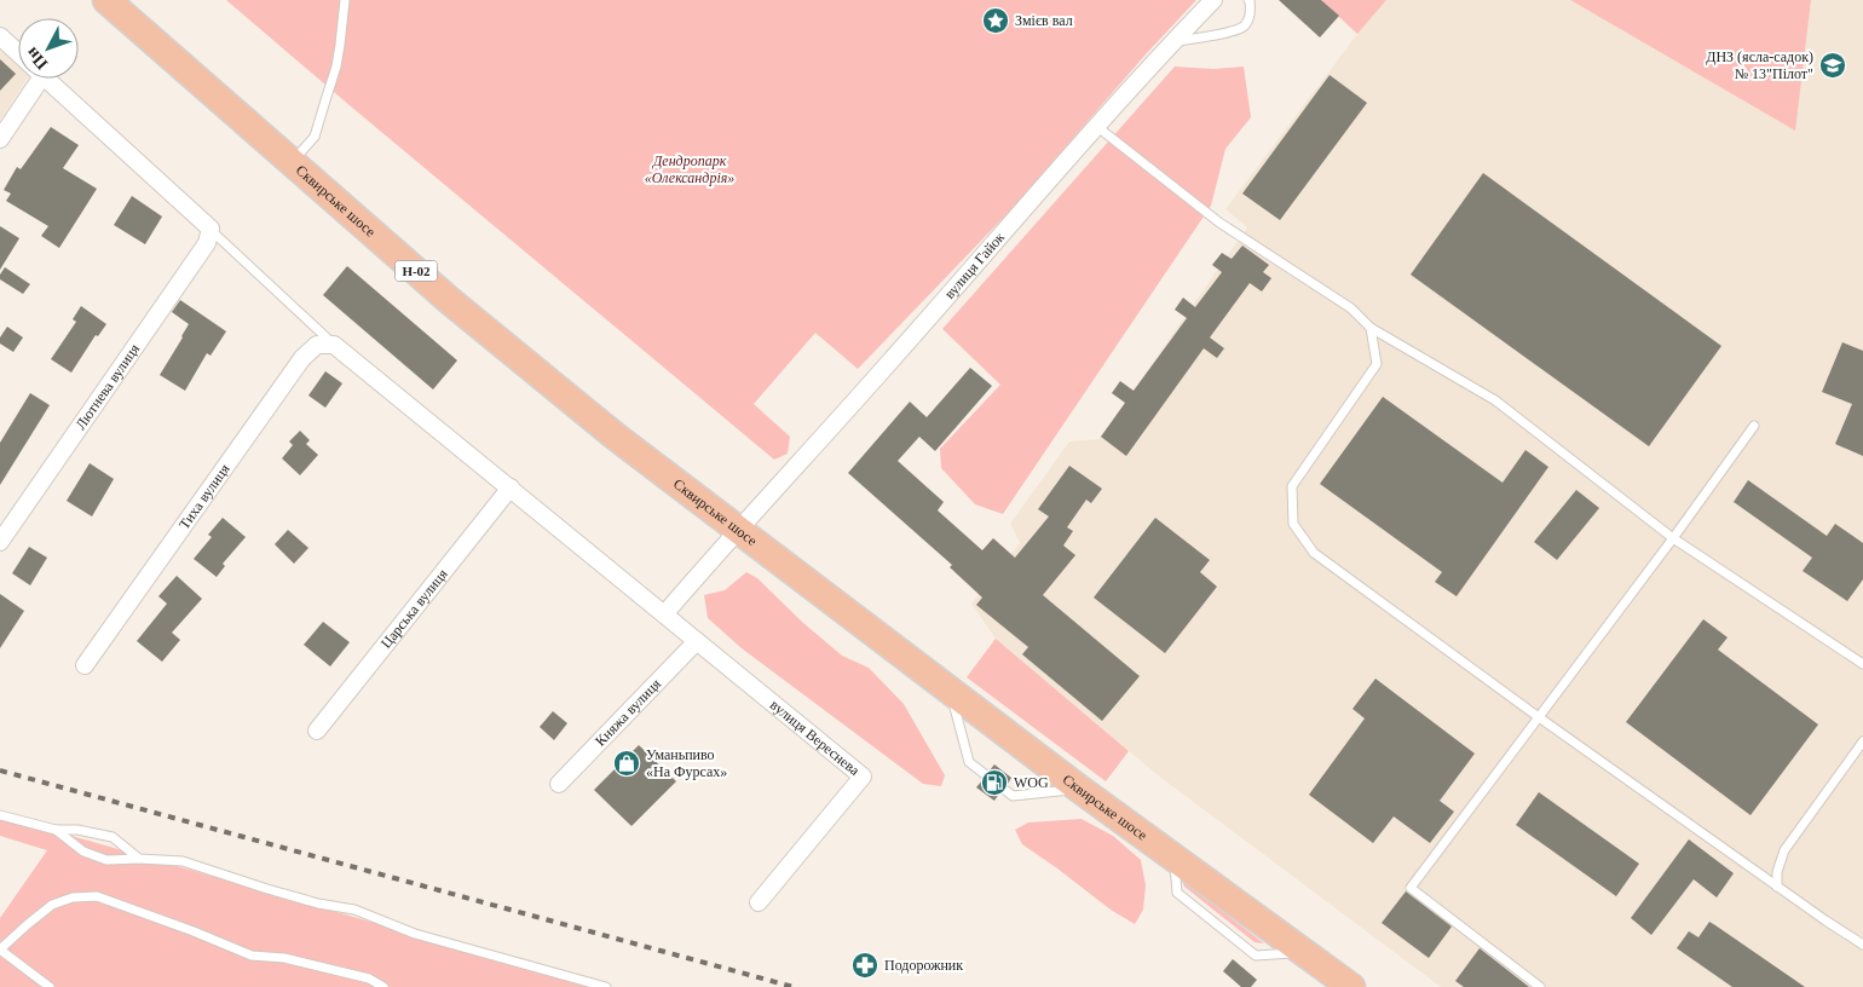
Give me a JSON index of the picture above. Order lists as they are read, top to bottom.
{
  "streets": {
    "main road": ["Сквирське шосе", "Н-02"],
    "street": [
      "вулиця Гайок",
      "Лютнева вулиця",
      "Тиха вулиця",
      "Царська вулиця",
      "Княжа вулиця",
      "вулиця Вереснева"
    ]
  },
  "crossings": [
    ["Сквирське шосе", "вулиця Гайок"],
    ["Княжа вулиця", "вулиця Вереснева"]
  ],
  "parks": ["Дендропарк «Олександрія»"],
  "places": {
    "place": ["Змієв вал"],
    "school or university": ["ДНЗ (ясла-садок) № 13\"Пілот\""],
    "shop": ["Уманьпиво «На Фурсах»"],
    "fuel station": ["WOG"],
    "pharmacy": ["Подорожник"]
  },
  "north": "bottom left"
}
